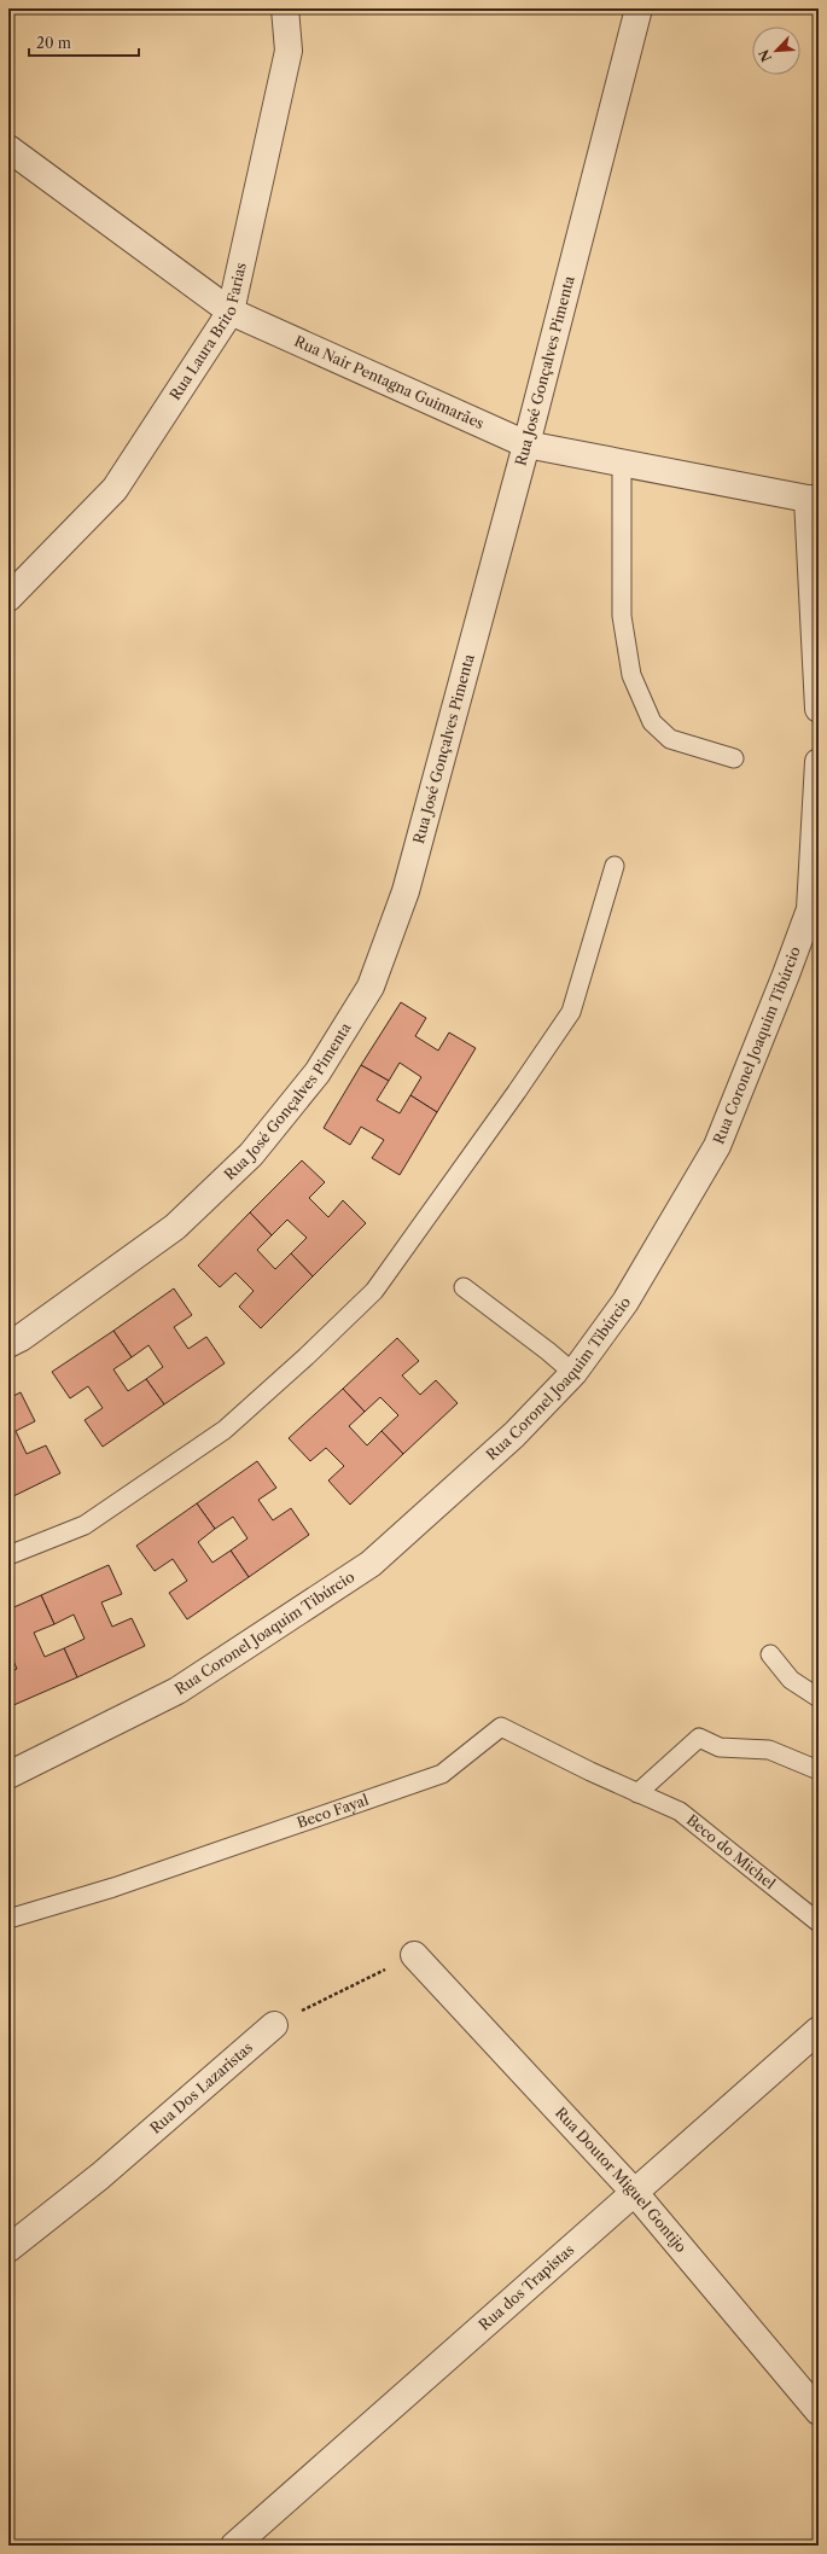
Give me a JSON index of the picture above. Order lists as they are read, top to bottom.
{
  "streets": {
    "street": [
      "Rua Laura Brito Farias",
      "Rua José Gonçalves Pimenta",
      "Rua Nair Pentagna Guimarães",
      "Rua Coronel Joaquim Tibúrcio",
      "Rua Dos Lazaristas",
      "Rua Doutor Miguel Gontijo",
      "Rua dos Trapistas"
    ],
    "lane": ["Beco Fayal", "Beco do Michel"]
  },
  "crossings": [
    ["Rua Laura Brito Farias", "Rua Nair Pentagna Guimarães"],
    ["Rua José Gonçalves Pimenta", "Rua Nair Pentagna Guimarães"],
    ["Beco Fayal", "Beco do Michel"],
    ["Rua Doutor Miguel Gontijo", "Rua dos Trapistas"]
  ],
  "scale_bar": "20 m",
  "north": "bottom left"
}
